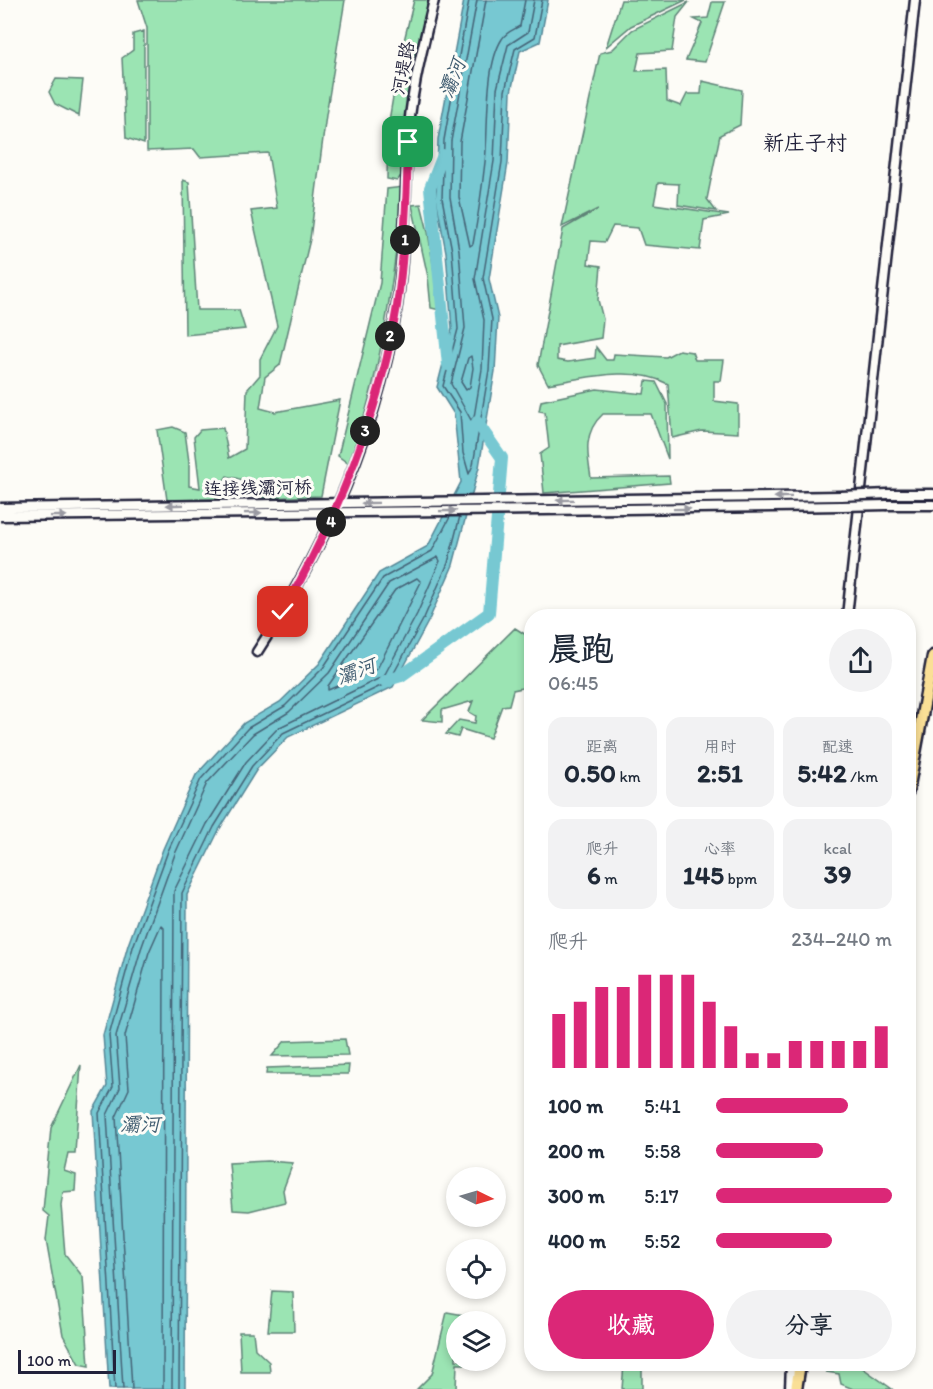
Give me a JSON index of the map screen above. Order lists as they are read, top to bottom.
{
  "streets": {
    "main road": ["河堤路", "连接线灞河桥"]
  },
  "districts": ["新庄子村"],
  "water": ["灞河"],
  "scale_bar": "100 m",
  "north": "right",
  "page": {
    "pins": [
      "1",
      "2",
      "3",
      "4"
    ],
    "heading": ["晨跑", "06:45"],
    "stats": [
      ["距离", "0.50 km"],
      ["用时", "2:51"],
      ["配速", "5:42 /km"],
      ["爬升", "6 m"],
      ["心率", "145 bpm"],
      ["kcal", "39"]
    ],
    "chart": ["爬升", "234–240 m"],
    "list": [
      {
        "name": "100 m",
        "note": "5:41"
      },
      {
        "name": "200 m",
        "note": "5:58"
      },
      {
        "name": "300 m",
        "note": "5:17"
      },
      {
        "name": "400 m",
        "note": "5:52"
      }
    ],
    "buttons": ["收藏", "分享"],
    "scale": "100 m"
  }
}
